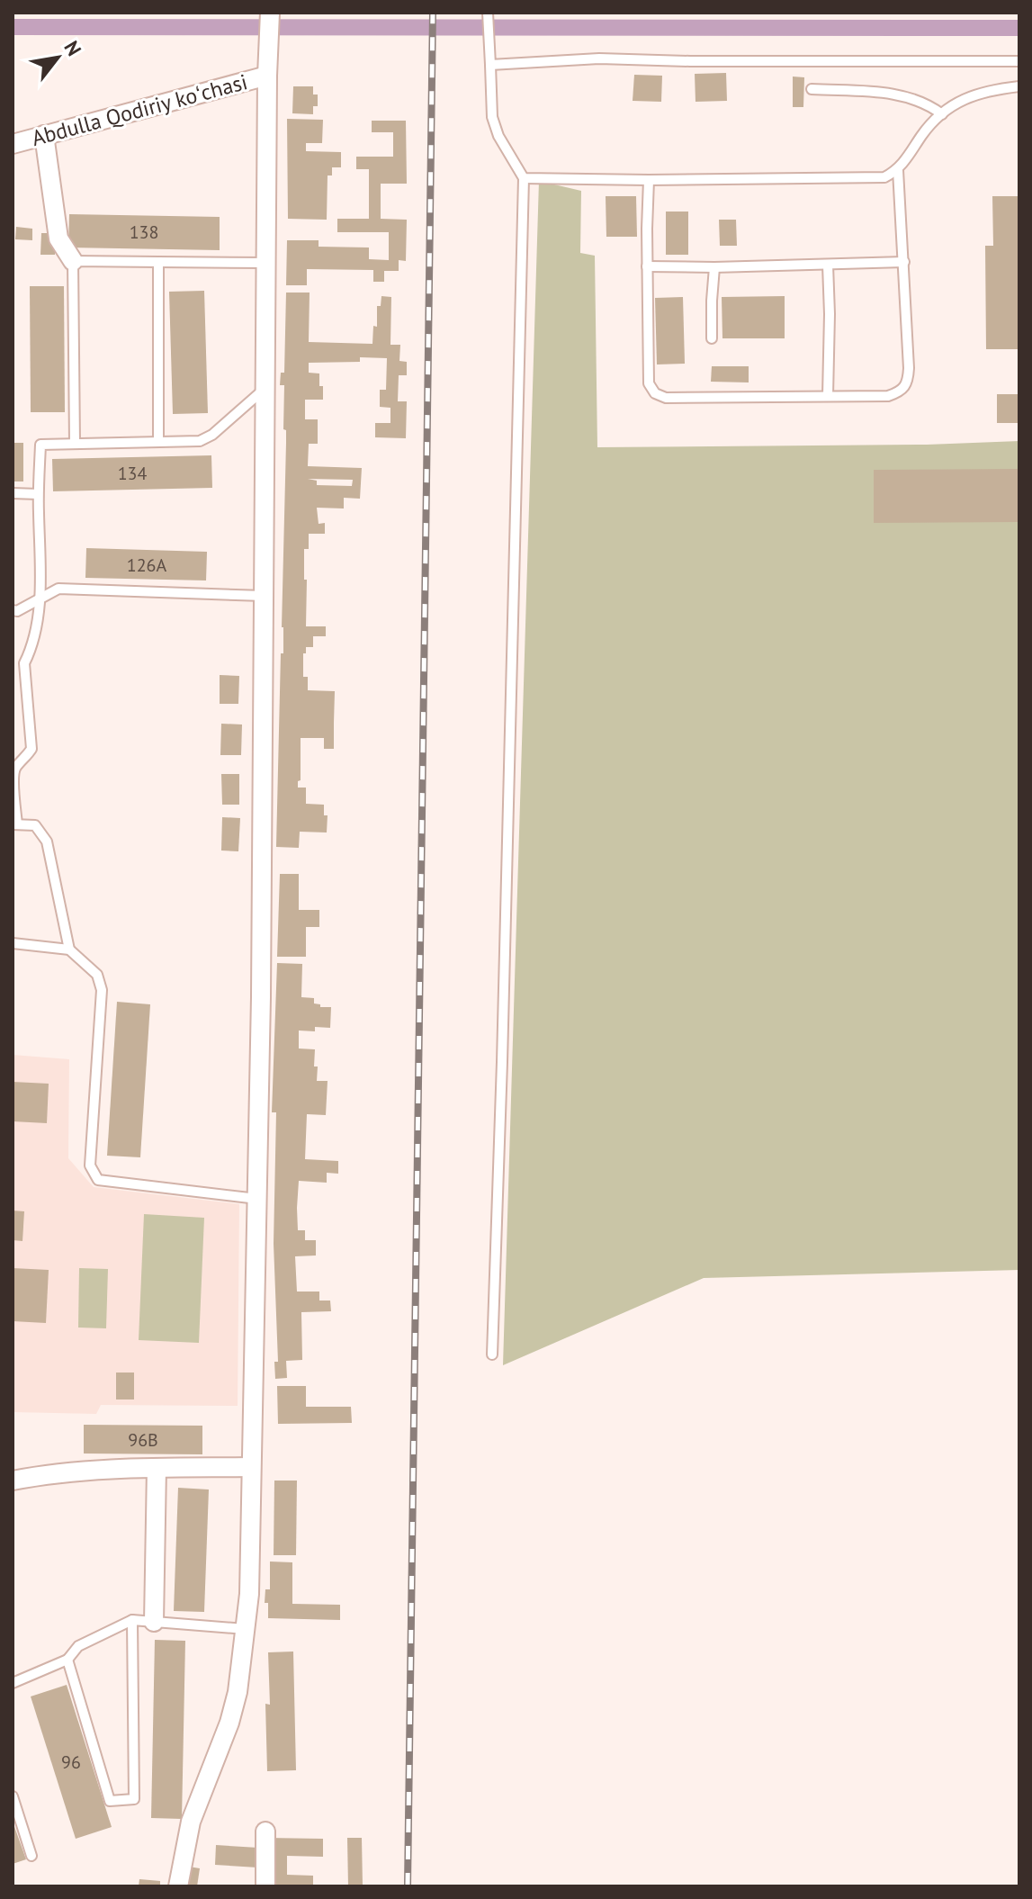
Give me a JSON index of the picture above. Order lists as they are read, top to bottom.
{
  "streets": {
    "street": ["Abdulla Qodiriy koʻchasi"]
  },
  "house_numbers": [
    "138",
    "134",
    "126А",
    "96В",
    "96"
  ],
  "north": "top right"
}
